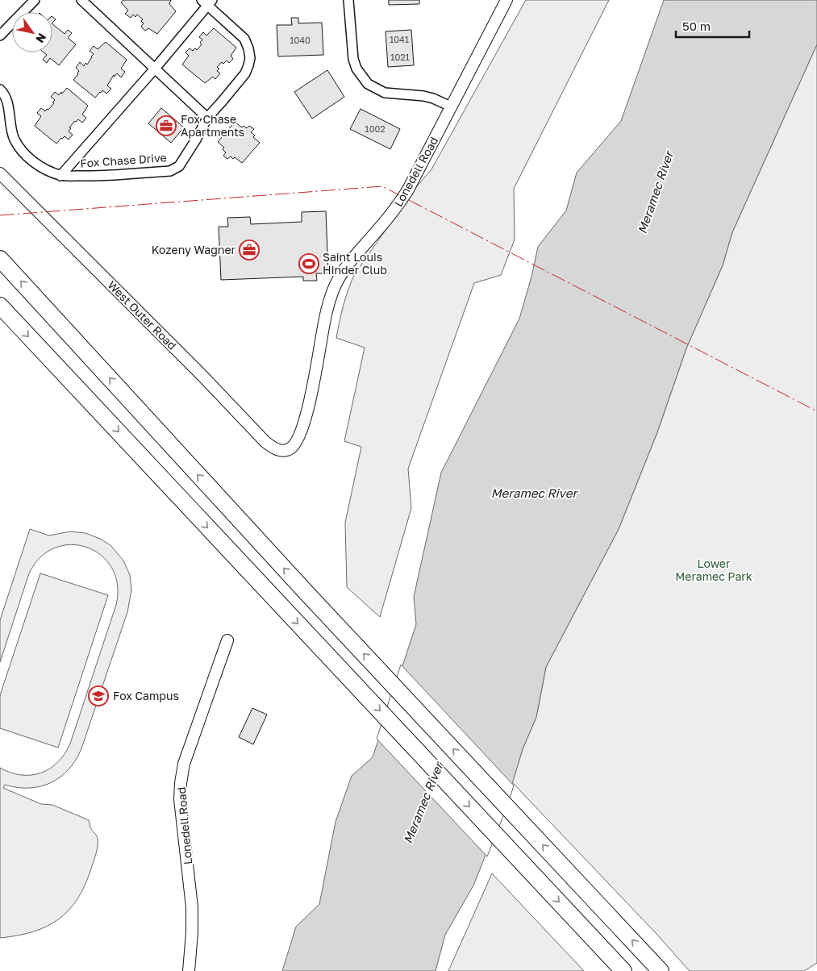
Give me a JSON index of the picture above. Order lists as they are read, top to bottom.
{
  "streets": {
    "street": ["Fox Chase Drive", "Lonedell Road", "West Outer Road"]
  },
  "crossings": [
    ["Lonedell Road", "West Outer Road"]
  ],
  "water": ["Meramec River"],
  "parks": ["Lower Meramec Park"],
  "places": {
    "office": ["Fox Chase Apartments", "Kozeny Wagner"],
    "sports": ["Saint Louis Hinder Club"],
    "school or university": ["Fox Campus"]
  },
  "house_numbers": [
    "1041",
    "1040",
    "1021",
    "1002"
  ],
  "scale_bar": "50 m",
  "north": "bottom right"
}
